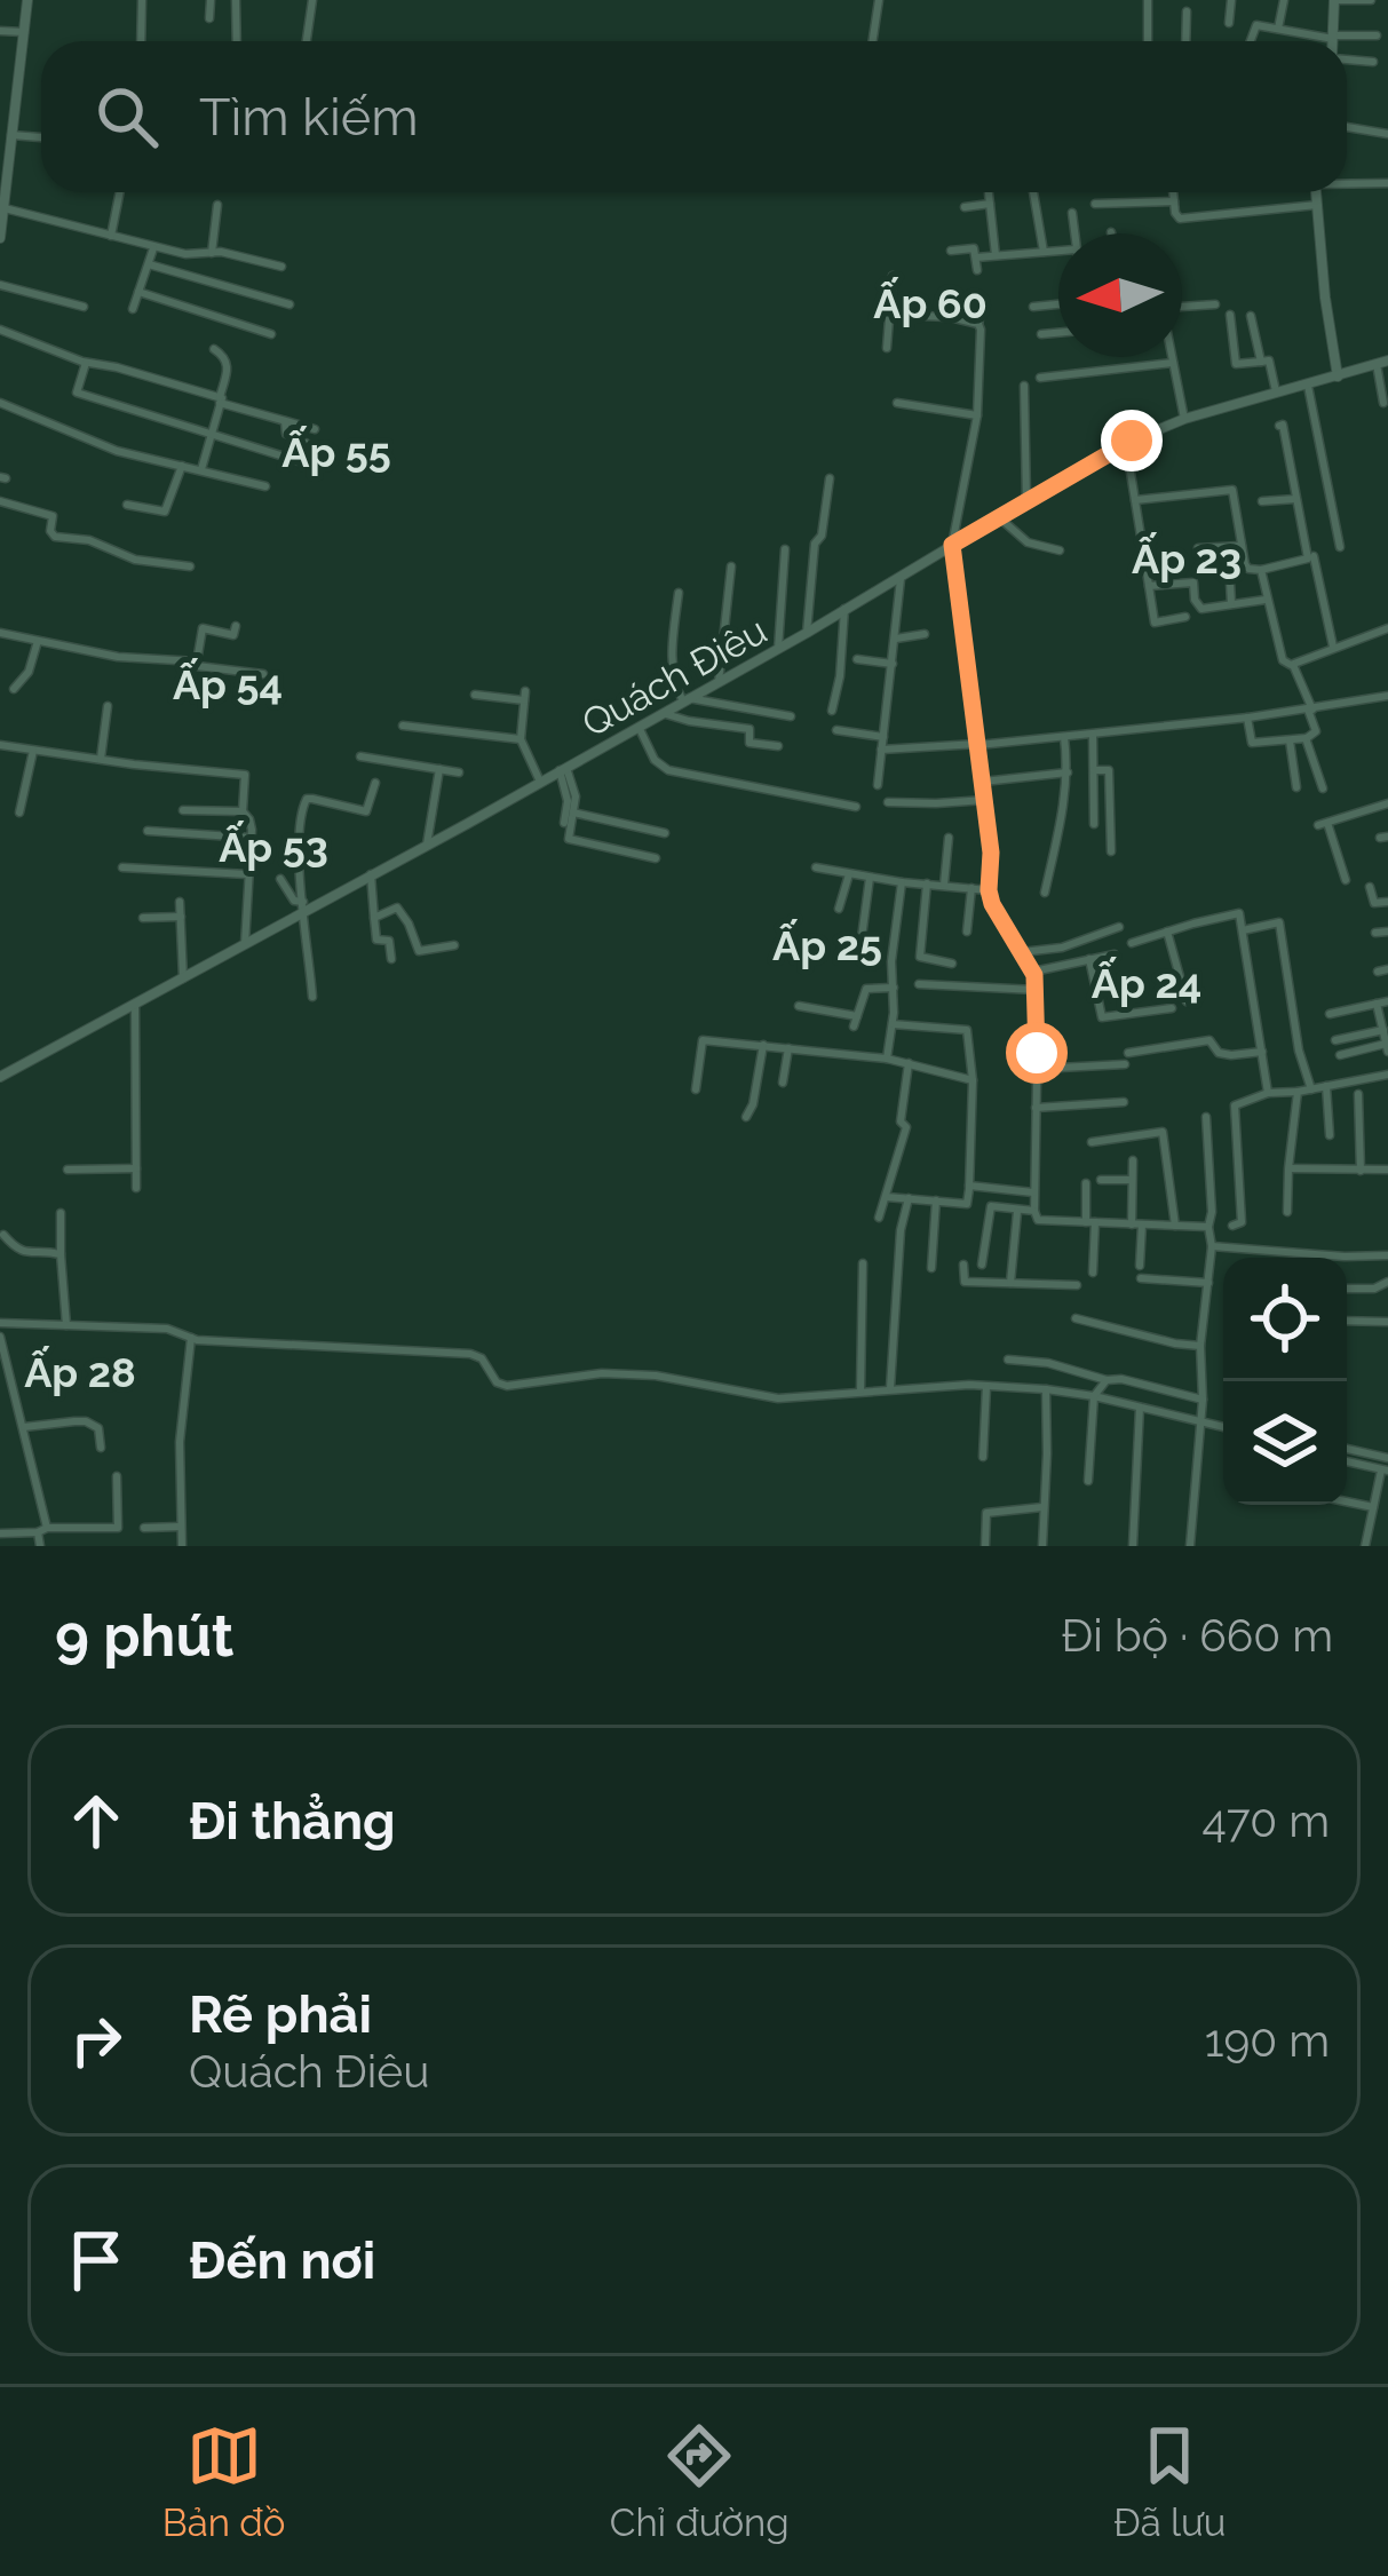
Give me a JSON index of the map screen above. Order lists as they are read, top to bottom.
{
  "streets": {
    "main road": ["Quách Điêu"]
  },
  "districts": [
    "Ấp 60",
    "Ấp 55",
    "Ấp 23",
    "Ấp 54",
    "Ấp 53",
    "Ấp 25",
    "Ấp 24",
    "Ấp 28"
  ],
  "north": "left",
  "page": {
    "search": "Tìm kiếm",
    "heading": ["9 phút", "Đi bộ · 660 m"],
    "list": [
      ["Đi thẳng", "470 m"],
      ["Rẽ phải", "Quách Điêu", "190 m"],
      "Đến nơi"
    ],
    "nav": ["Bản đồ", "Chỉ đường", "Đã lưu"]
  }
}
